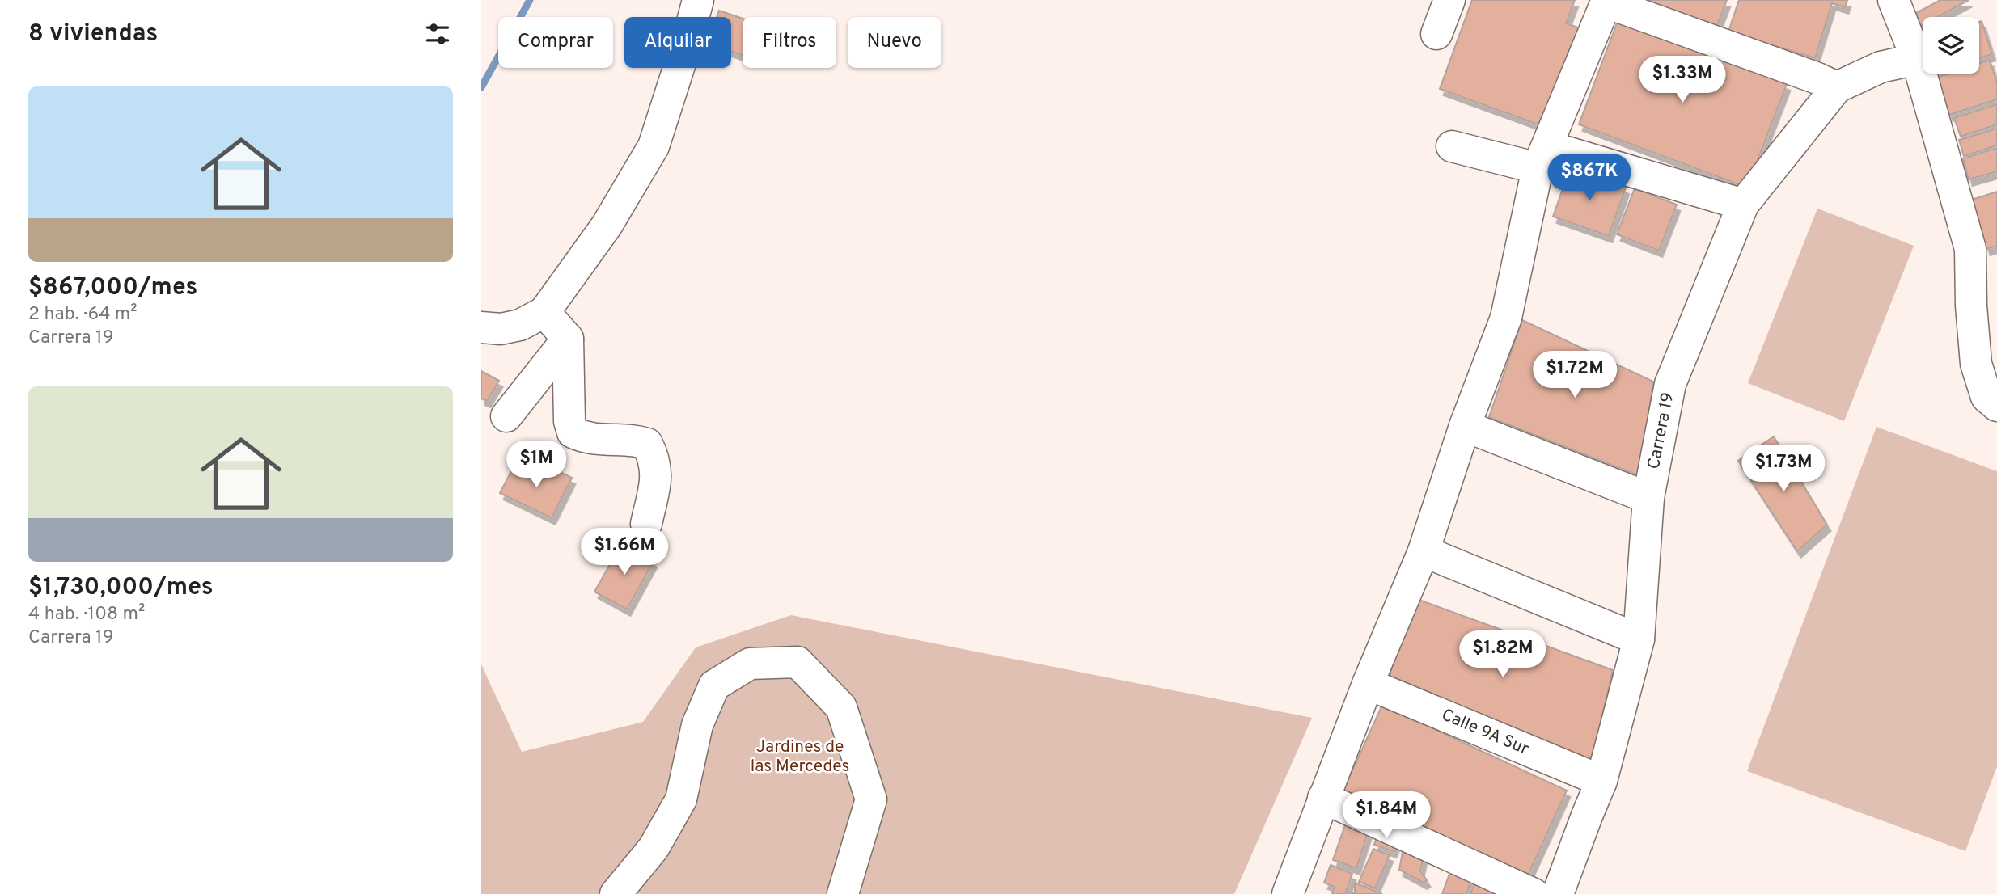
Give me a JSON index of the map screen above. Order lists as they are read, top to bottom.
{
  "streets": {
    "street": ["Carrera 19", "Calle 9A Sur"]
  },
  "crossings": [
    ["Carrera 19", "Calle 9A Sur"]
  ],
  "parks": ["Jardines de las Mercedes"],
  "page": {
    "heading": "8 viviendas",
    "chip": [
      "Comprar",
      "Alquilar",
      "Filtros",
      "Nuevo"
    ],
    "price": [
      "$1.33M",
      "$867K",
      "$1.72M",
      "$1M",
      "$1.73M",
      "$1.66M",
      "$1.82M",
      "$1.84M"
    ],
    "list": [
      {
        "name": "$867,000/mes",
        "note": "2 hab. · 64 m² · Carrera 19"
      },
      {
        "name": "$1,730,000/mes",
        "note": "4 hab. · 108 m² · Carrera 19"
      }
    ]
  }
}
